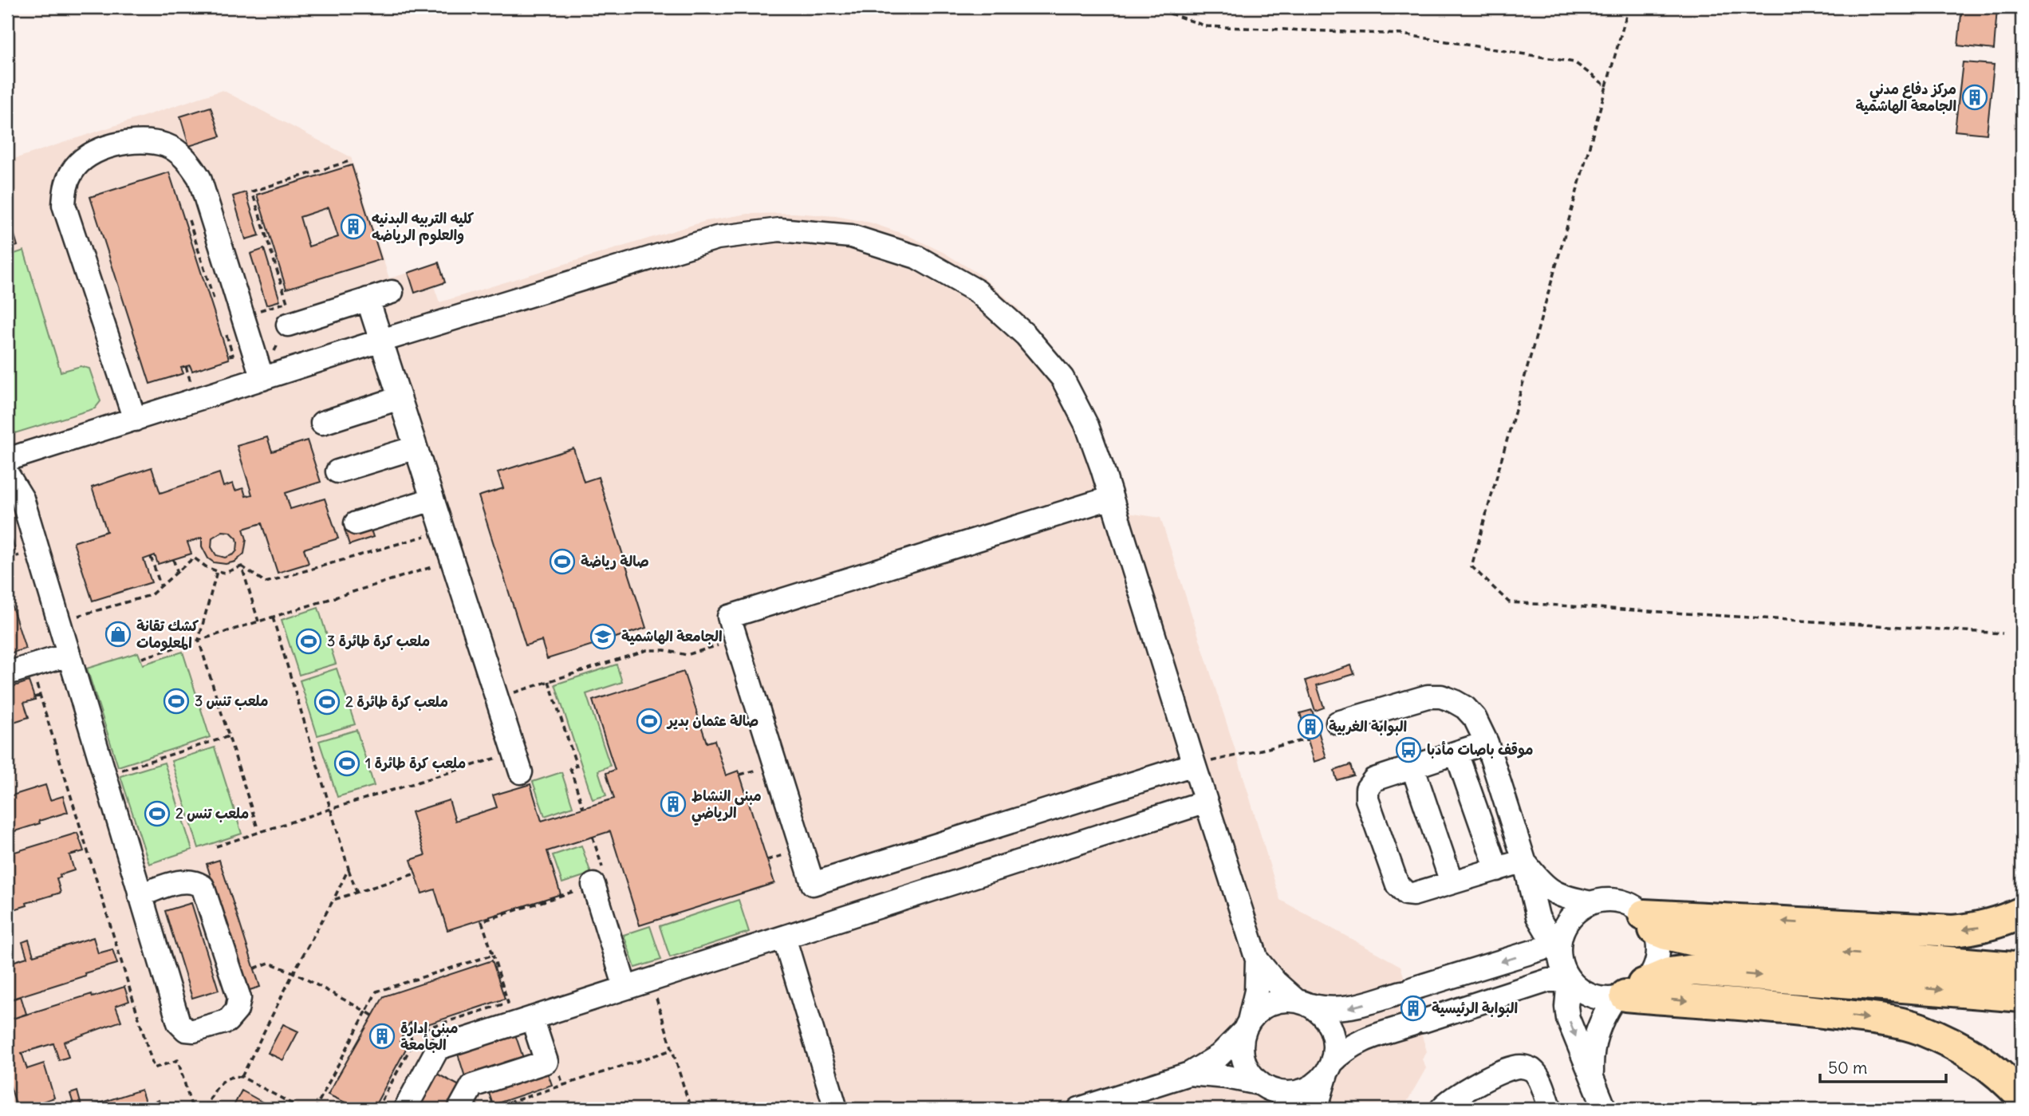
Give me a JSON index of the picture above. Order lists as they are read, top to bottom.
{
  "places": {
    "building": [
      "مركز دفاع مدني الجامعة الهاشمية",
      "كليه التربيه البدنيه والعلوم الرياضه",
      "البوابة الغربية",
      "مبنى النشاط الرياضي",
      "البوابة الرئيسية",
      "مبنى إدارة الجامعة"
    ],
    "sports": [
      "صالة رياضة",
      "ملعب كرة طائرة 3",
      "ملعب تنس 3",
      "ملعب كرة طائرة 2",
      "صالة عثمان بدير",
      "ملعب كرة طائرة 1",
      "ملعب تنس 2"
    ],
    "shop": ["كشك تقانة المعلومات"],
    "school or university": ["الجامعة الهاشمية"],
    "bus stop": ["موقف باصات مأدبا"]
  },
  "scale_bar": "50 m"
}
